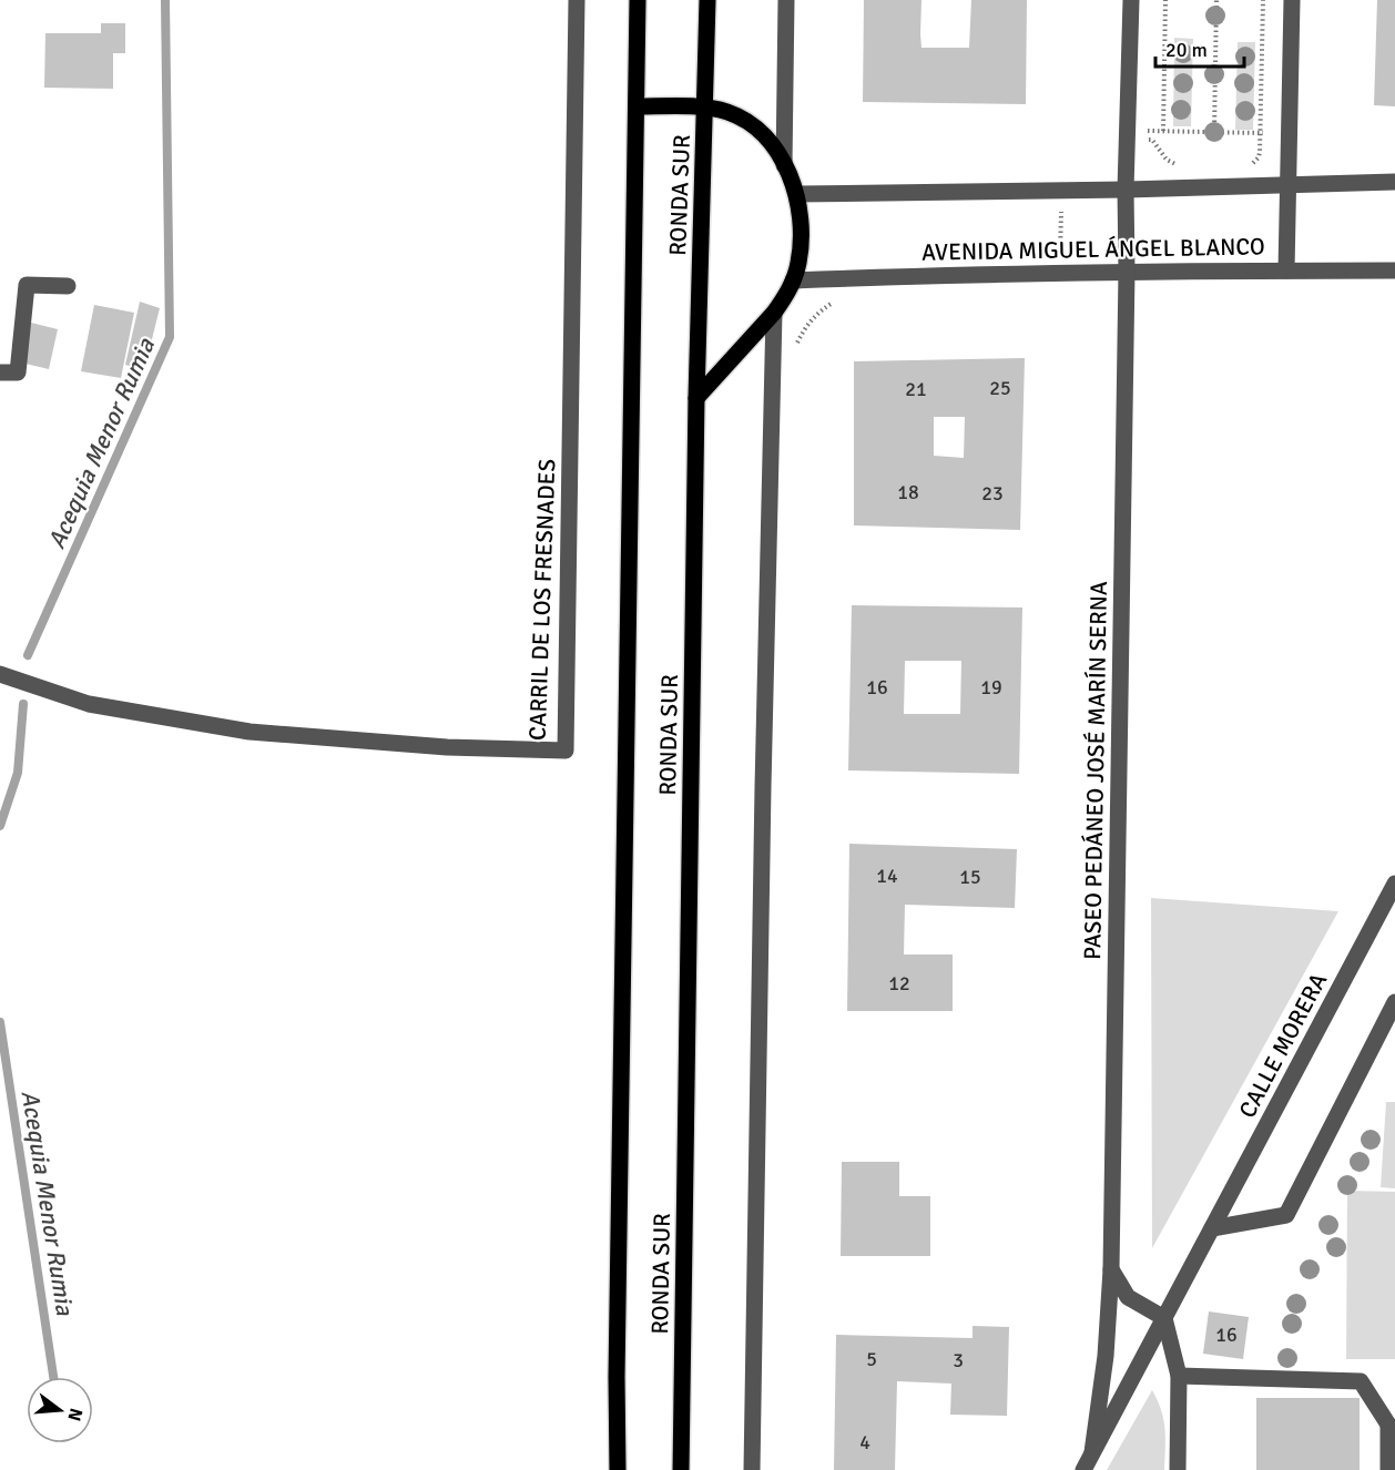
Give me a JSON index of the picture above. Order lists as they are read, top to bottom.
{
  "streets": {
    "main road": ["RONDA SUR"],
    "street": [
      "AVENIDA MIGUEL ÁNGEL BLANCO",
      "CARRIL DE LOS FRESNADES",
      "PASEO PEDÁNEO JOSÉ MARÍN SERNA",
      "CALLE MORERA"
    ]
  },
  "crossings": [
    ["AVENIDA MIGUEL ÁNGEL BLANCO", "PASEO PEDÁNEO JOSÉ MARÍN SERNA"],
    ["PASEO PEDÁNEO JOSÉ MARÍN SERNA", "CALLE MORERA"]
  ],
  "water": ["Acequia Menor Rumia"],
  "house_numbers": [
    "25",
    "21",
    "18",
    "23",
    "16",
    "19",
    "14",
    "15",
    "12",
    "16",
    "5",
    "3",
    "4"
  ],
  "scale_bar": "20 m",
  "north": "right"
}
